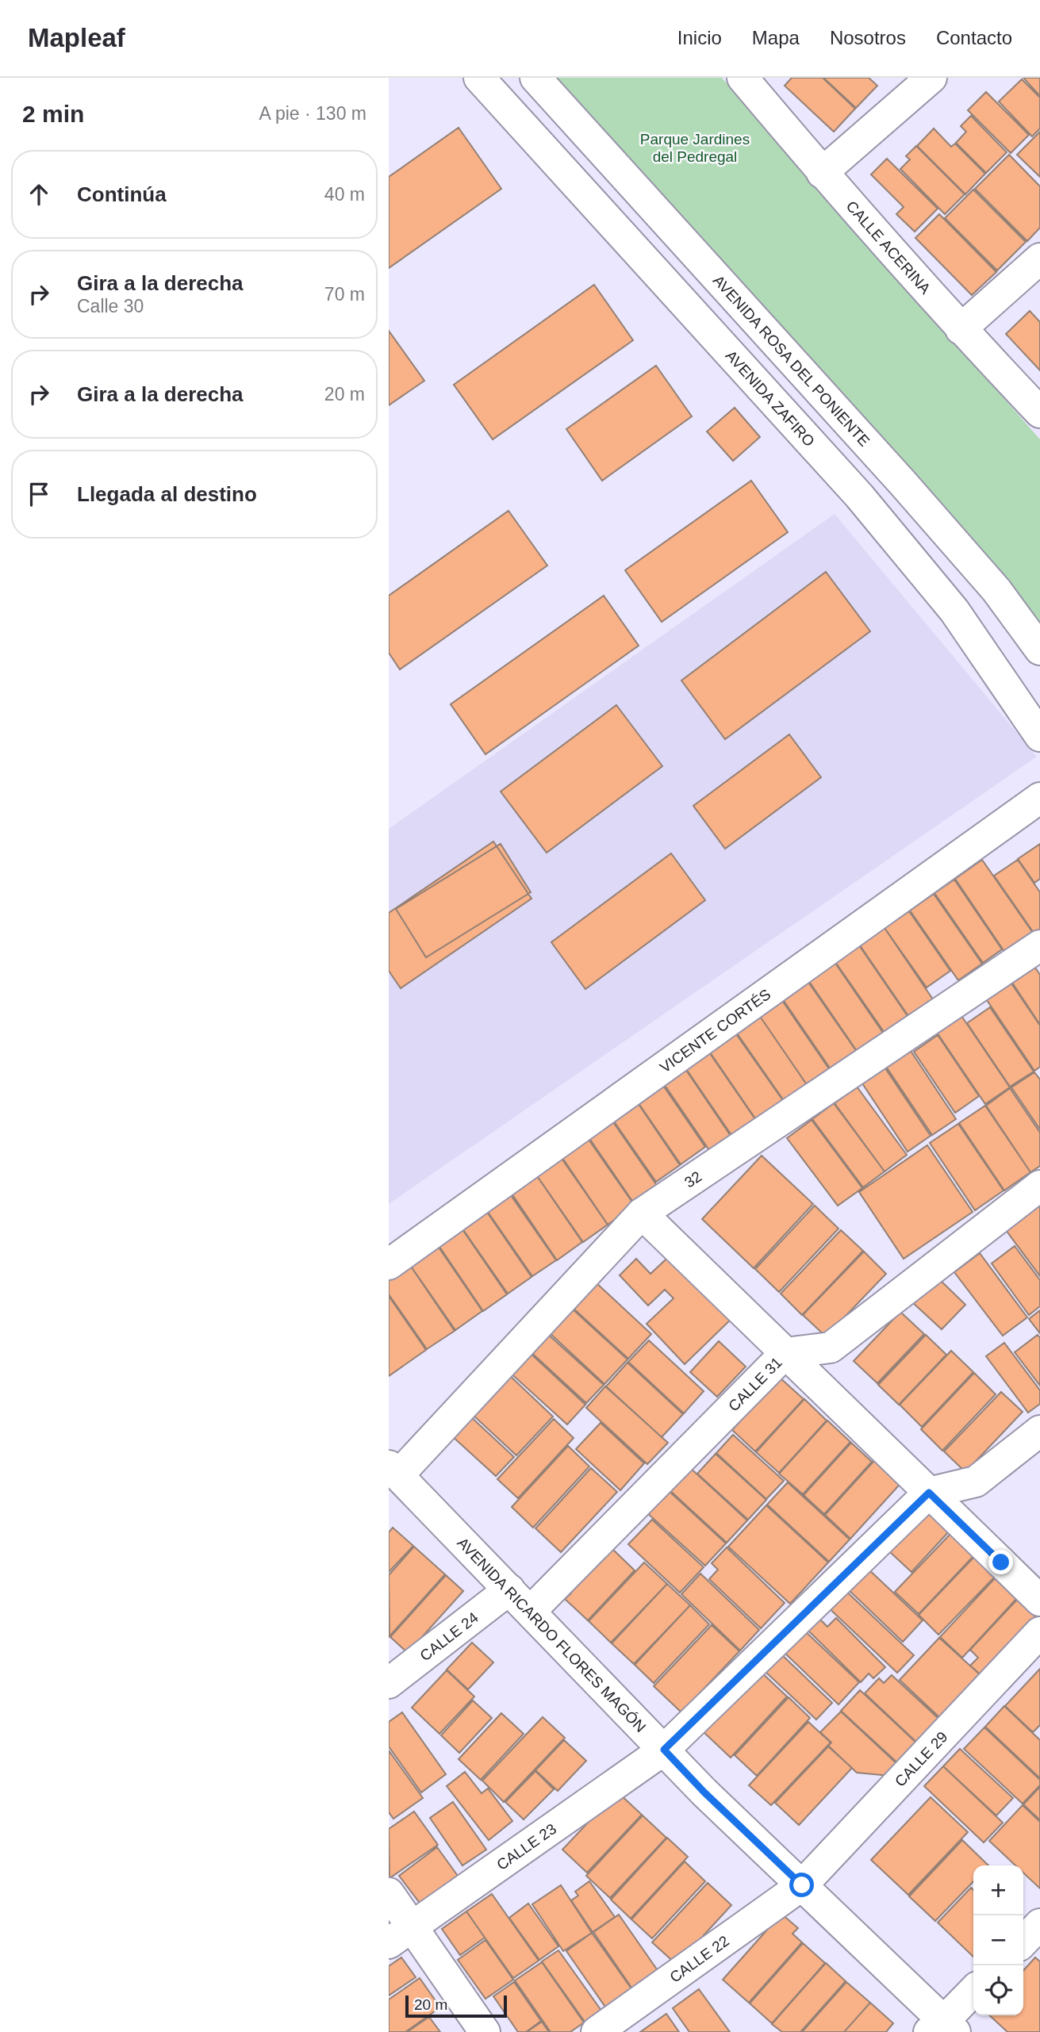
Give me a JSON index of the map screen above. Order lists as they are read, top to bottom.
{
  "streets": {
    "street": [
      "CALLE ACERINA",
      "AVENIDA ROSA DEL PONIENTE",
      "AVENIDA ZAFIRO",
      "VICENTE CORTÉS",
      "32",
      "CALLE 31",
      "AVENIDA RICARDO FLORES MAGÓN",
      "CALLE 24",
      "CALLE 29",
      "CALLE 23",
      "CALLE 22"
    ]
  },
  "crossings": [
    ["32", "AVENIDA RICARDO FLORES MAGÓN"],
    ["CALLE 31", "AVENIDA RICARDO FLORES MAGÓN"],
    ["AVENIDA RICARDO FLORES MAGÓN", "CALLE 24"],
    ["AVENIDA RICARDO FLORES MAGÓN", "CALLE 29"],
    ["AVENIDA RICARDO FLORES MAGÓN", "CALLE 23"],
    ["AVENIDA RICARDO FLORES MAGÓN", "CALLE 22"],
    ["CALLE 29", "CALLE 22"]
  ],
  "parks": ["Parque Jardines del Pedregal"],
  "scale_bar": "20 m",
  "page": {
    "header": "Mapleaf",
    "nav": [
      "Inicio",
      "Mapa",
      "Nosotros",
      "Contacto"
    ],
    "heading": ["2 min", "A pie · 130 m"],
    "list": [
      ["Continúa", "40 m"],
      ["Gira a la derecha", "Calle 30", "70 m"],
      ["Gira a la derecha", "20 m"],
      "Llegada al destino"
    ],
    "map_buttons": ["+", "−"],
    "scale": "20 m"
  }
}
